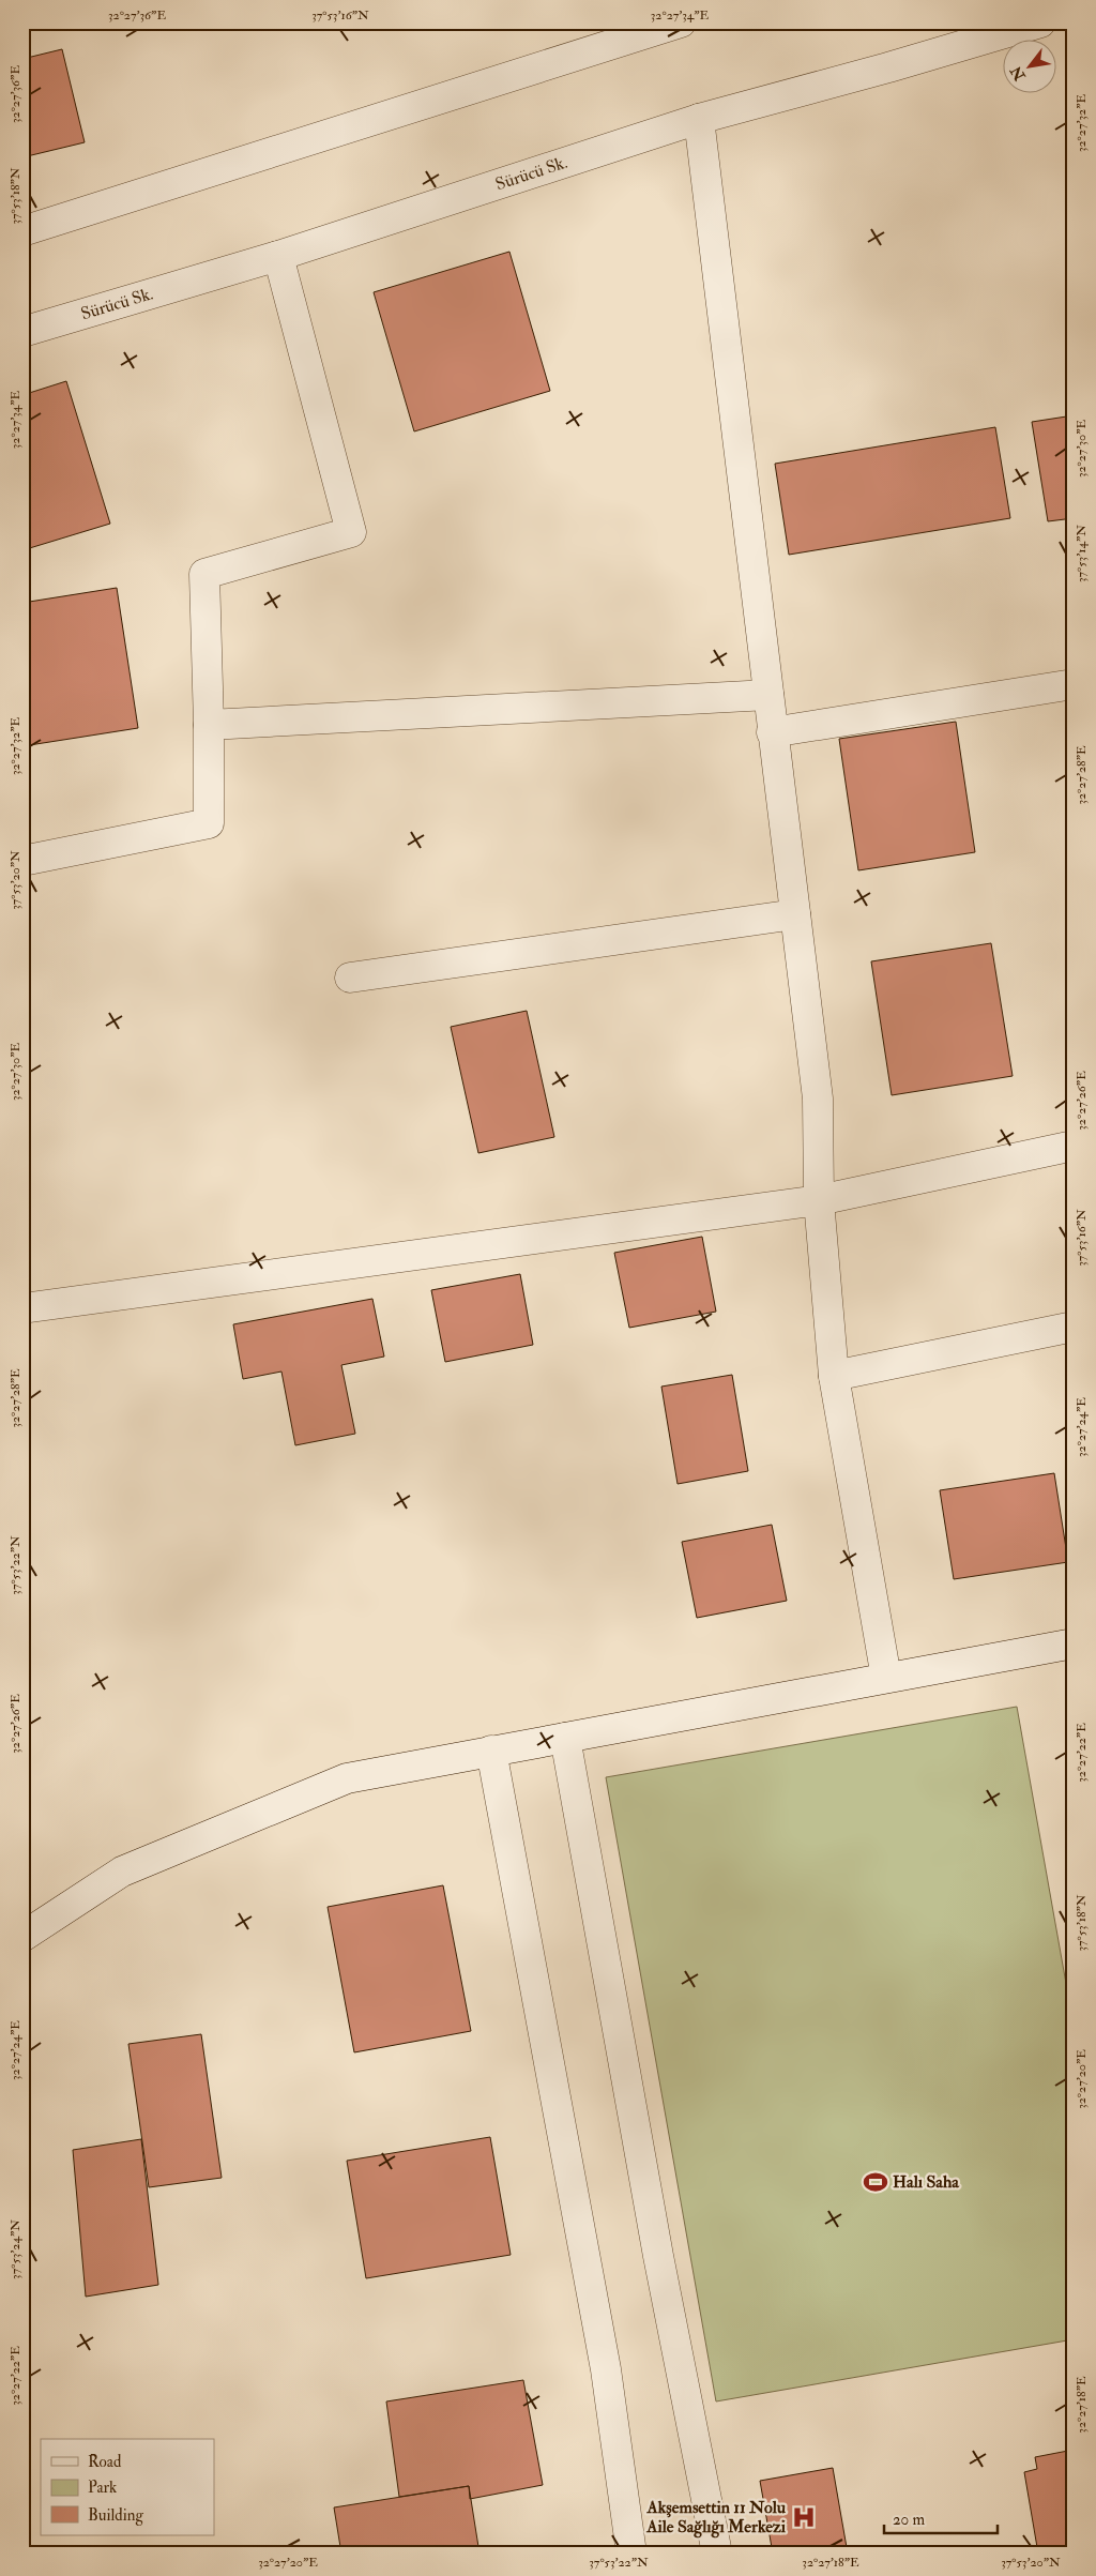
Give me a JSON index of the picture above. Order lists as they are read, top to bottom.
{
  "streets": {
    "street": ["Sürücü Sk."]
  },
  "places": {
    "sports": ["Halı Saha"],
    "hospital": ["Akşemsettin 11 Nolu Aile Sağlığı Merkezi"]
  },
  "legend": ["Road", "Park", "Building"],
  "scale_bar": "20 m",
  "north": "bottom left",
  "coordinates": [
    "32°27'36\"E",
    "37°53'16\"N",
    "32°27'34\"E",
    "32°27'32\"E",
    "37°53'18\"N",
    "32°27'30\"E",
    "37°53'14\"N",
    "32°27'28\"E",
    "37°53'20\"N",
    "32°27'26\"E",
    "32°27'24\"E",
    "37°53'22\"N",
    "32°27'22\"E",
    "32°27'20\"E",
    "37°53'24\"N",
    "32°27'18\"E"
  ]
}
